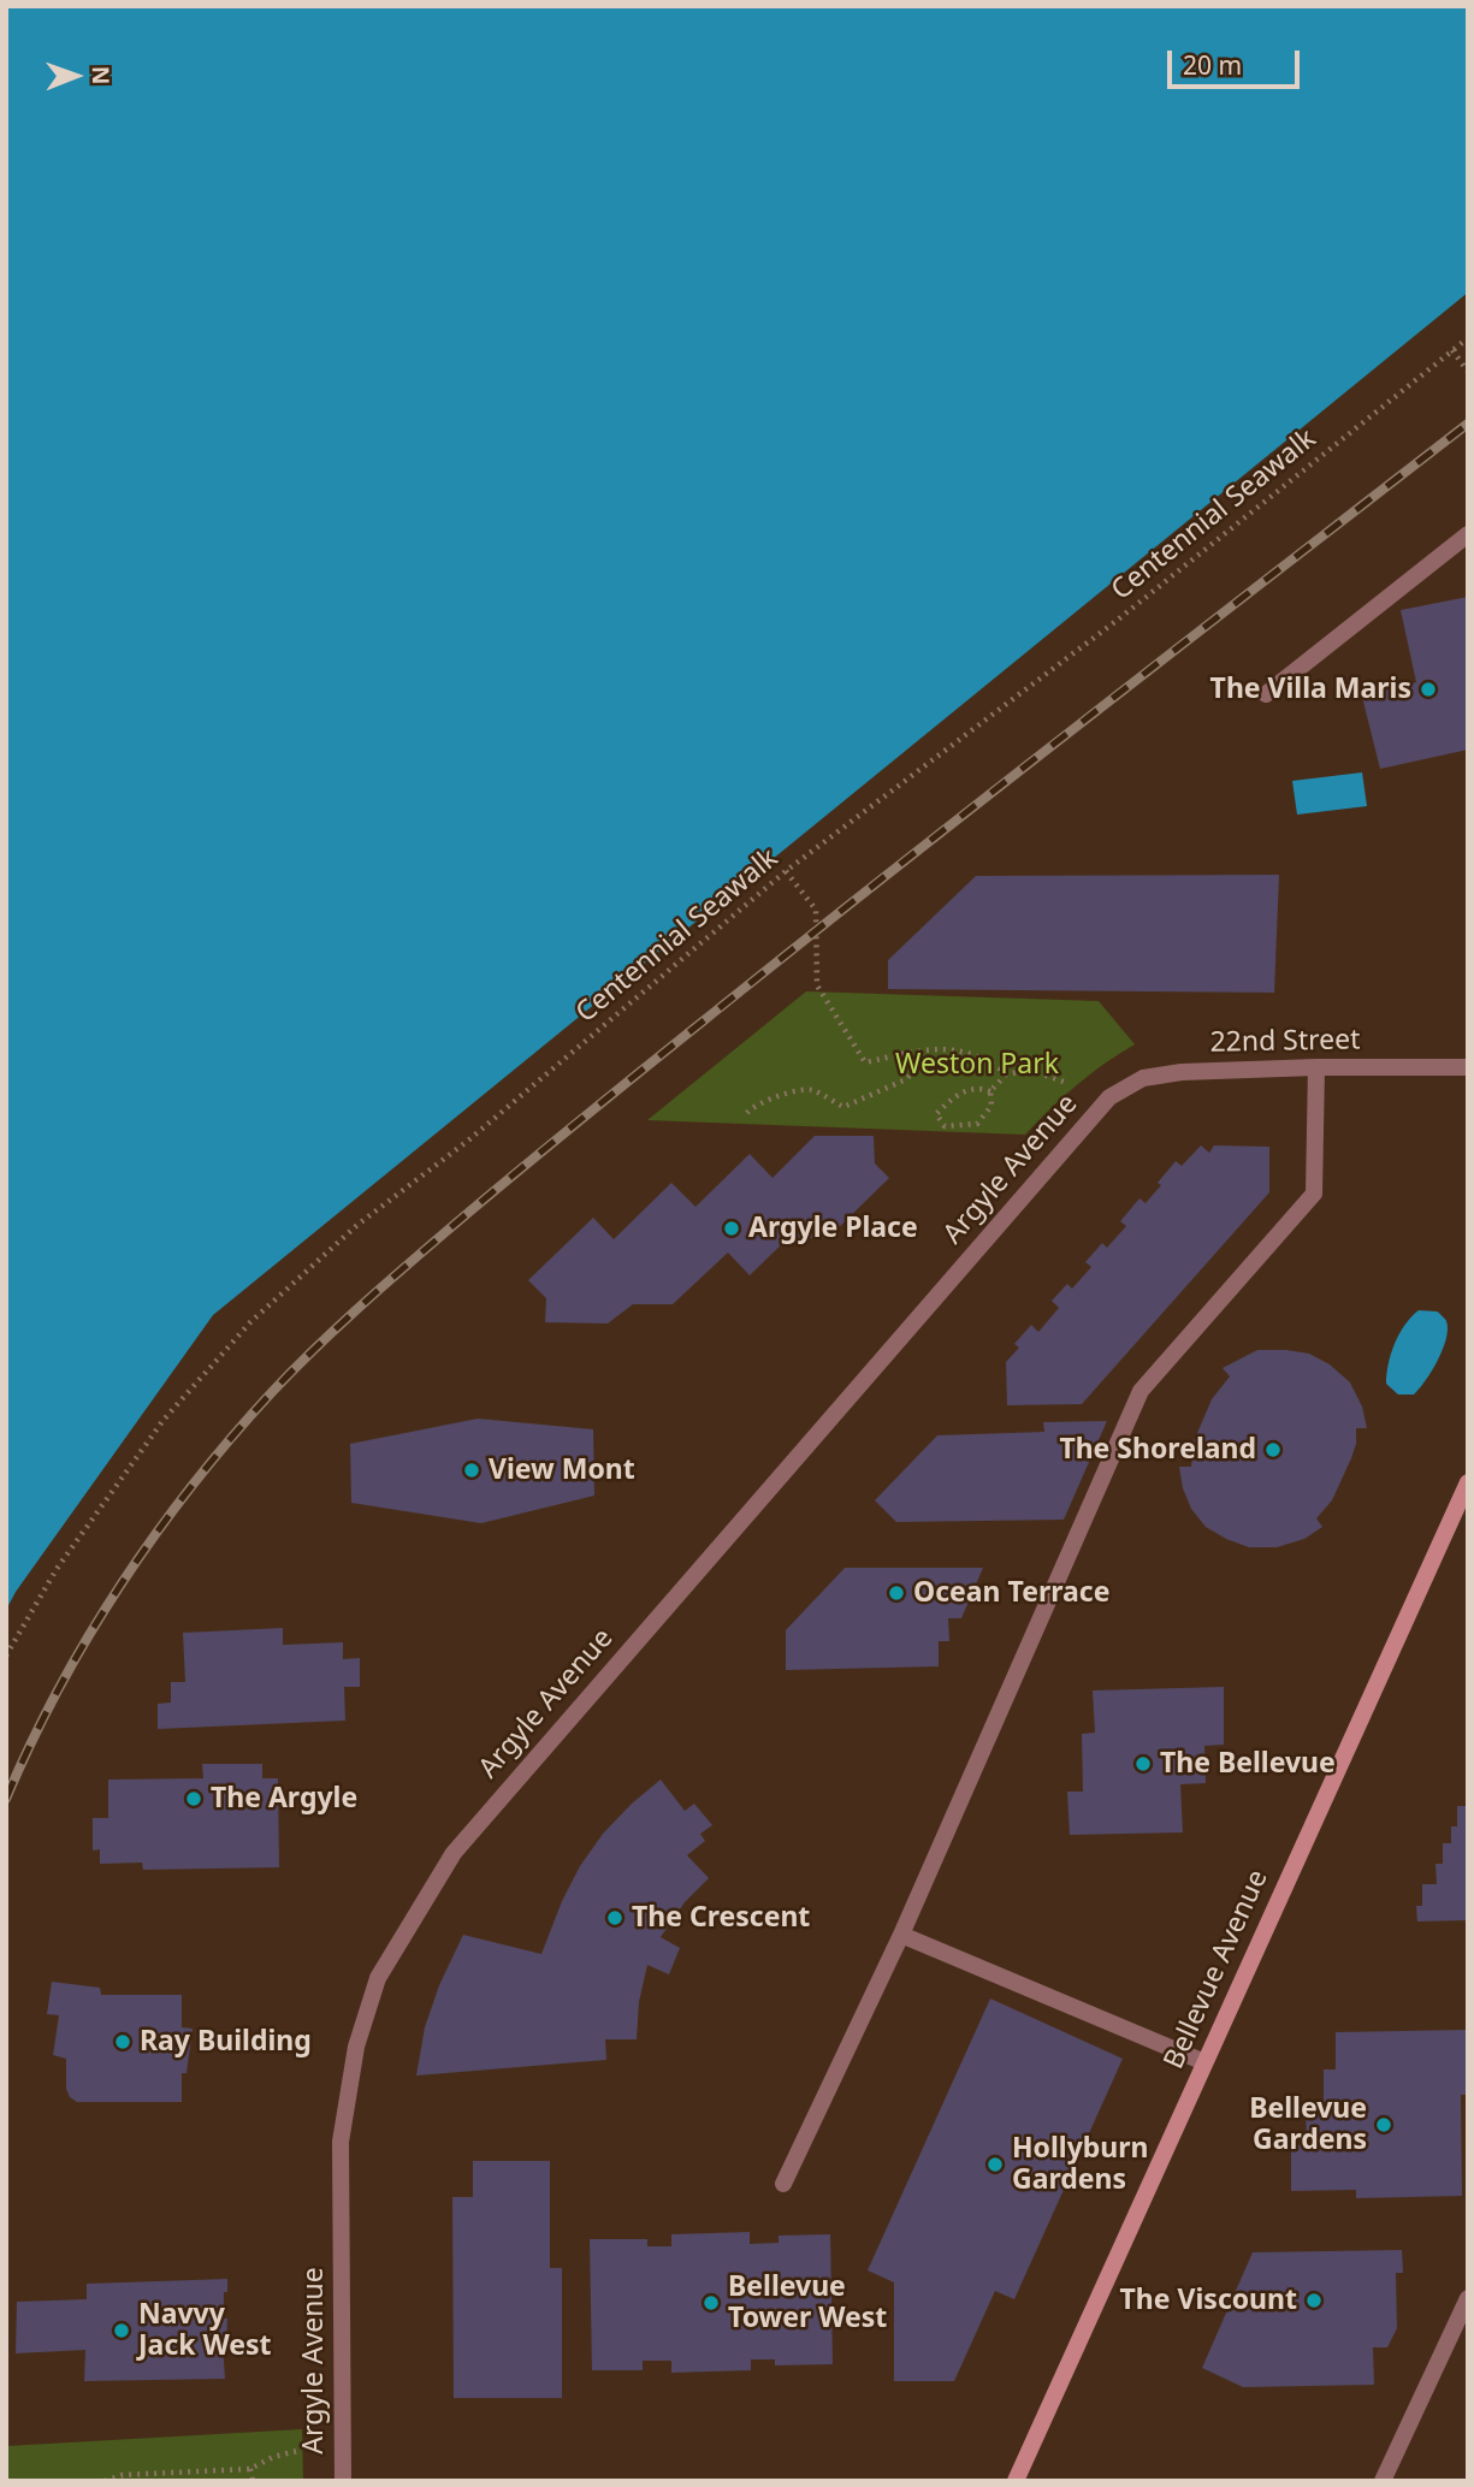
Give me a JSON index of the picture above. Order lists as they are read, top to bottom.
{
  "streets": {
    "street": ["22nd Street", "Argyle Avenue", "Bellevue Avenue"],
    "path": ["Centennial Seawalk"]
  },
  "crossings": [
    ["22nd Street", "Argyle Avenue"]
  ],
  "parks": ["Weston Park"],
  "places": [
    "The Villa Maris",
    "Argyle Place",
    "The Shoreland",
    "View Mont",
    "Ocean Terrace",
    "The Bellevue",
    "The Argyle",
    "The Crescent",
    "Ray Building",
    "Bellevue Gardens",
    "Hollyburn Gardens",
    "The Viscount",
    "Bellevue Tower West",
    "Navvy Jack West"
  ],
  "scale_bar": "20 m",
  "north": "right"
}
